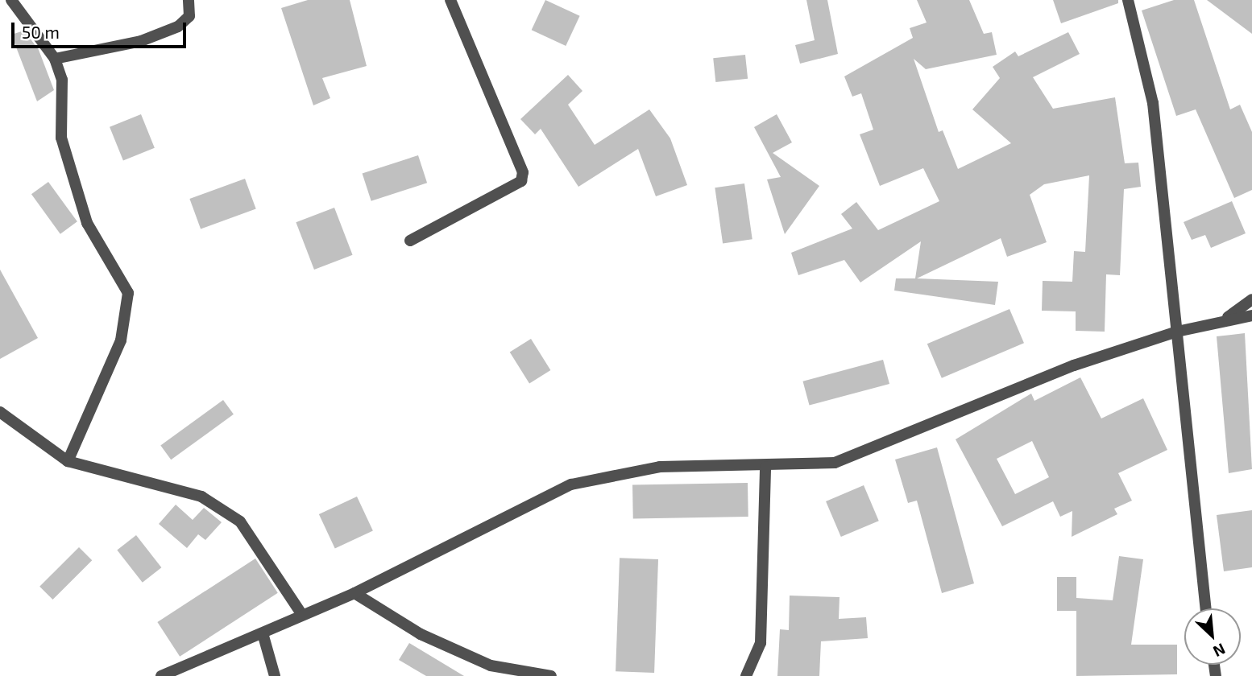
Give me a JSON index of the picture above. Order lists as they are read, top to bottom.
{
  "scale_bar": "50 m",
  "north": "bottom right"
}
